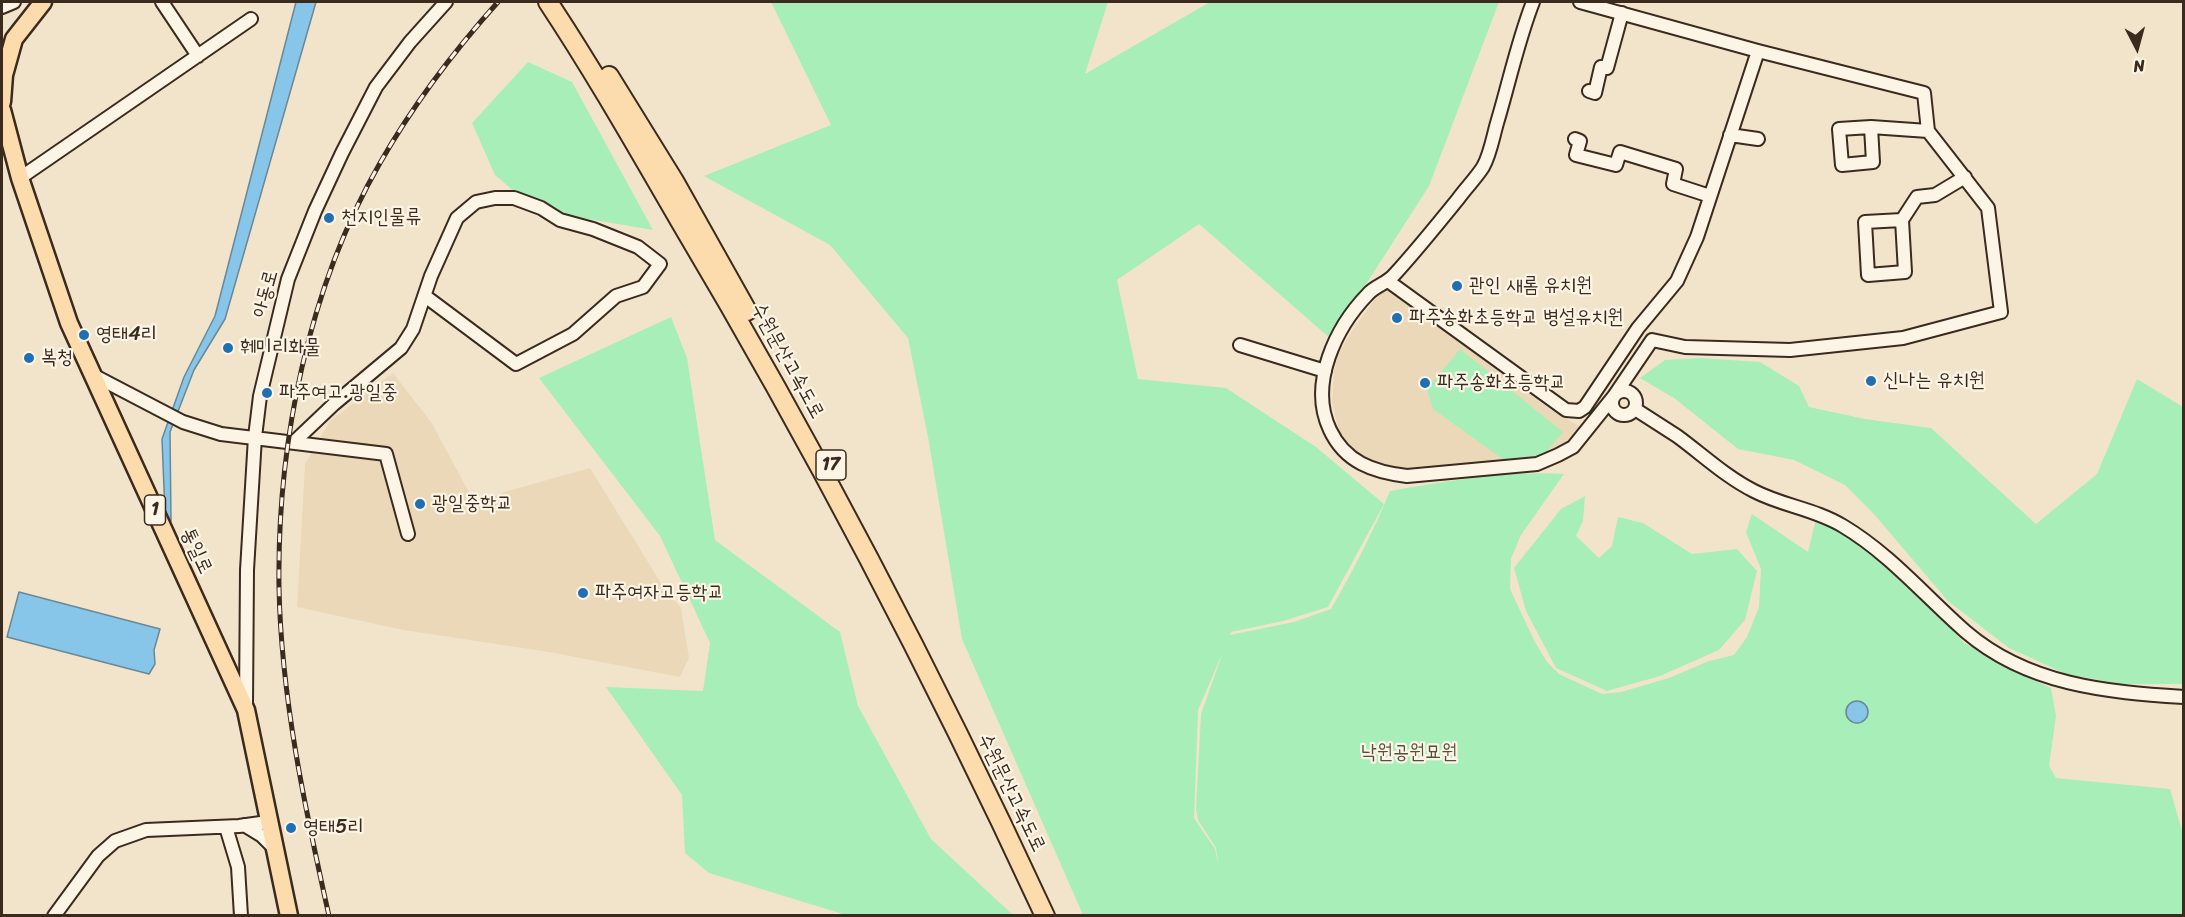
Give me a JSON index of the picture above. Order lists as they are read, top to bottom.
{
  "streets": {
    "highway": ["수원문산고속도로", "17"],
    "main road": ["1", "통일로"],
    "street": ["아동로"]
  },
  "crossings": [
    ["아동로", "통일로"]
  ],
  "parks": ["낙원공원묘원"],
  "places": [
    "천지인물류",
    "관인 새롬 유치원",
    "파주송화초등학교 병설유치원",
    "영태4리",
    "훼미리화물",
    "복청",
    "신나는 유치원",
    "파주송화초등학교",
    "파주여고.광일중",
    "광일중학교",
    "파주여자고등학교",
    "영태5리"
  ],
  "north": "bottom"
}
